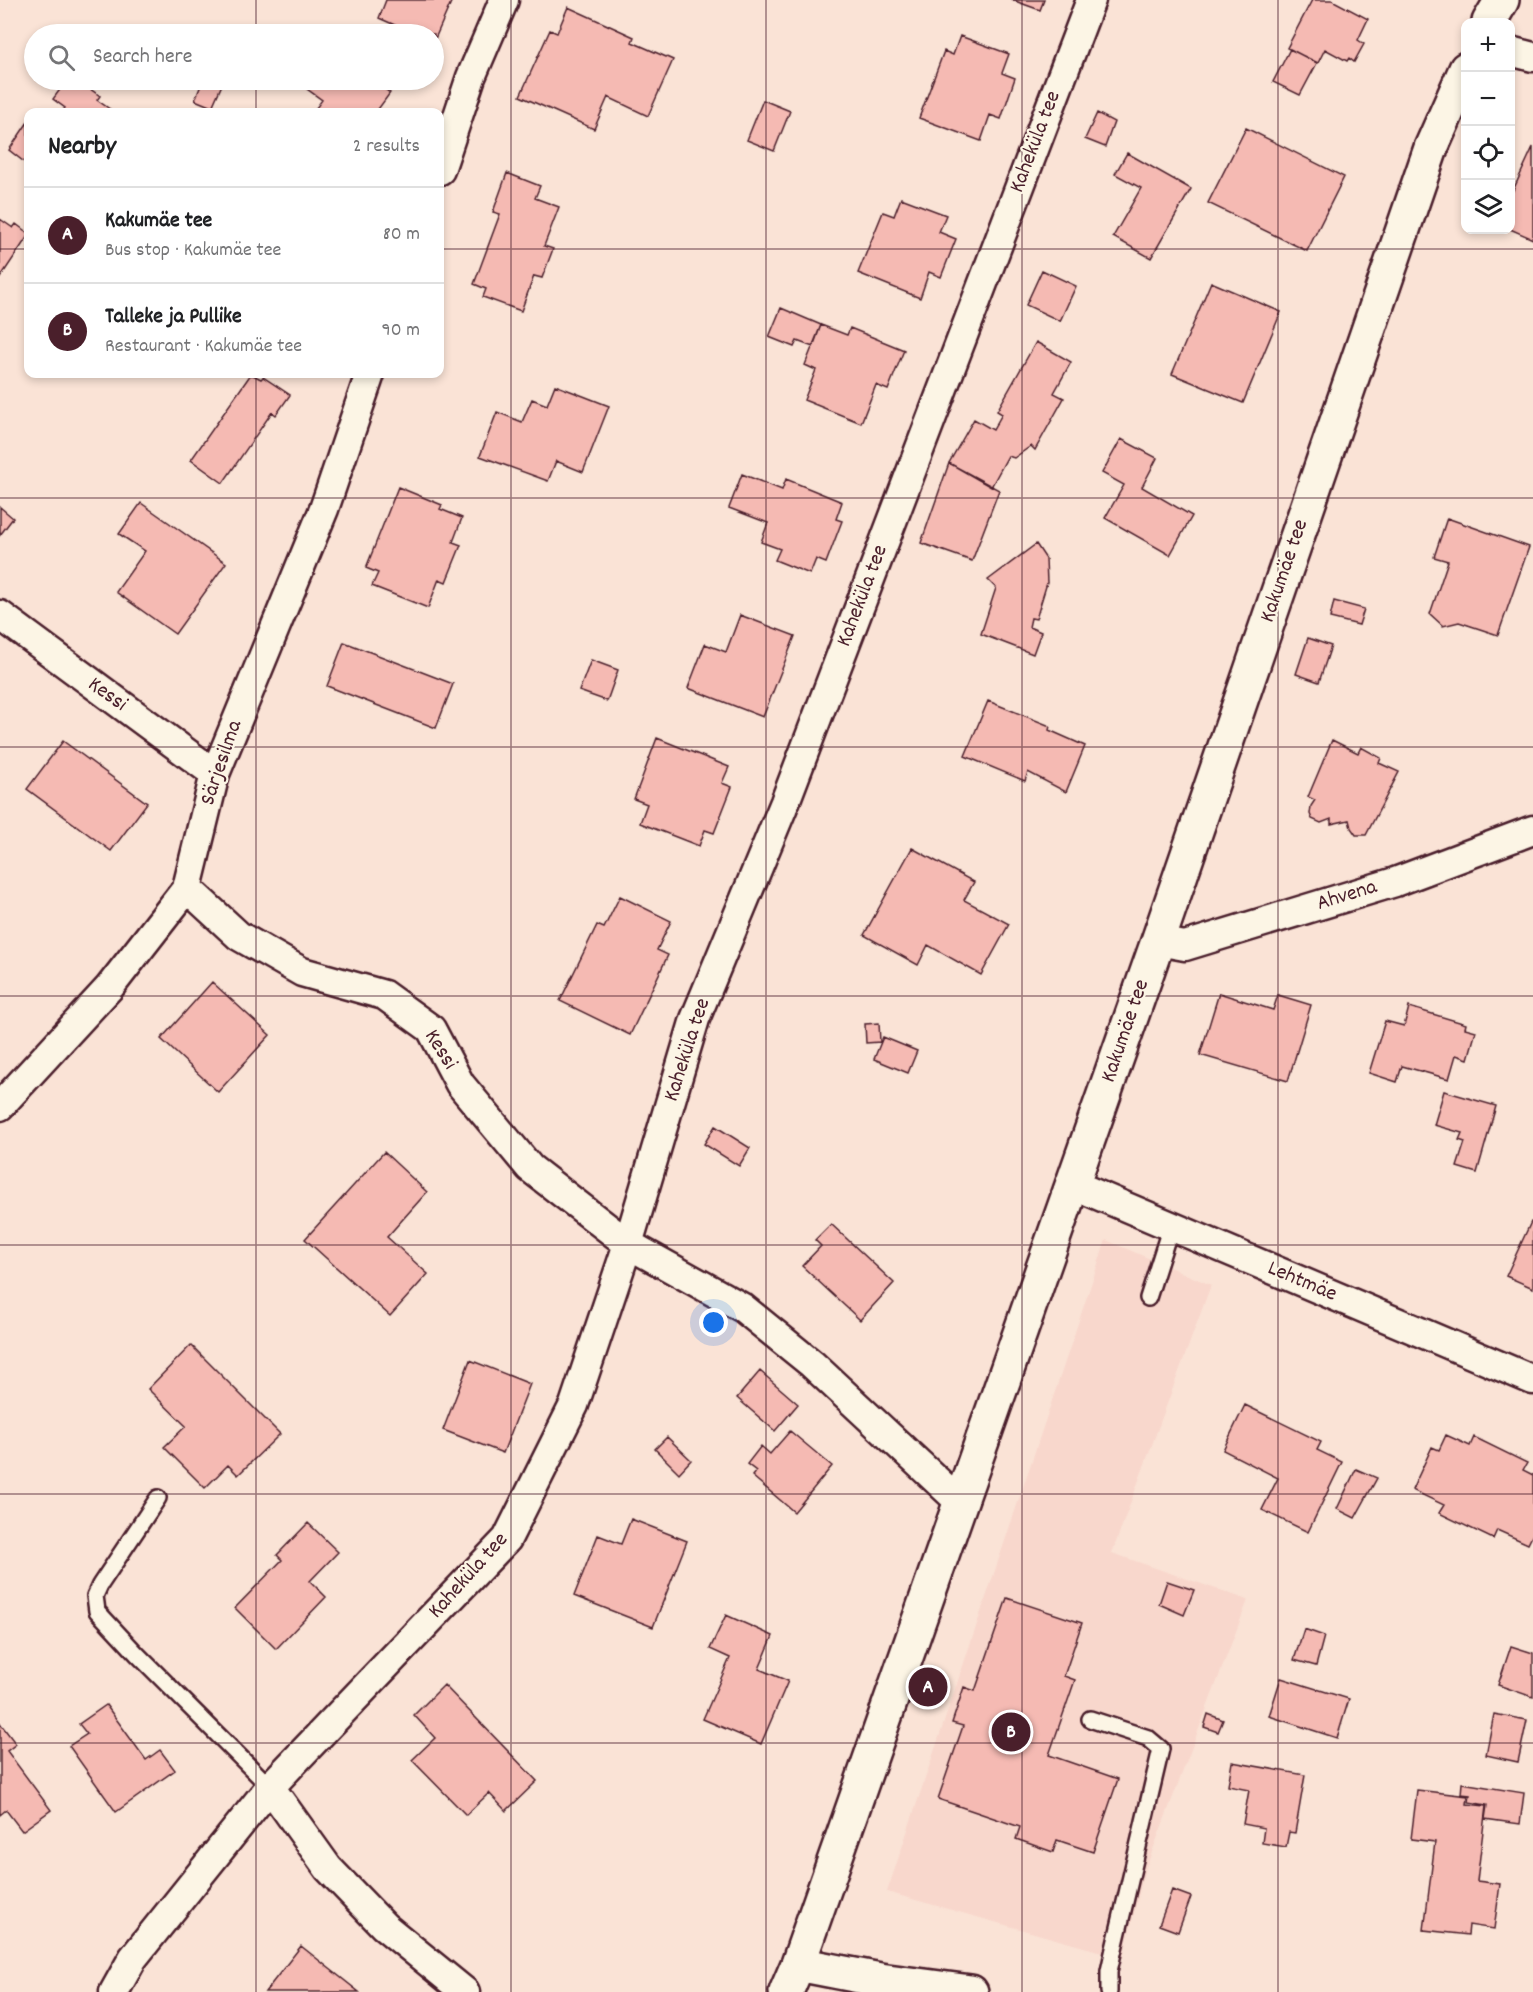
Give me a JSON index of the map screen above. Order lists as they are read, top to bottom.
{
  "streets": {
    "street": [
      "Kaheküla tee",
      "Kakumäe tee",
      "Kessi",
      "Särjesilma",
      "Ahvena",
      "Lehtmäe"
    ]
  },
  "crossings": [
    ["Kaheküla tee", "Kessi"],
    ["Kakumäe tee", "Kessi"],
    ["Kakumäe tee", "Ahvena"],
    ["Kakumäe tee", "Lehtmäe"],
    ["Kessi", "Särjesilma"]
  ],
  "page": {
    "map_buttons": ["+", "−"],
    "search": "Search here",
    "heading": ["Nearby", "2 results"],
    "list": [
      {
        "mark": "A",
        "name": "Kakumäe tee",
        "note": "Bus stop · Kakumäe tee",
        "value": "80 m"
      },
      {
        "mark": "B",
        "name": "Talleke ja Pullike",
        "note": "Restaurant · Kakumäe tee",
        "value": "90 m"
      }
    ],
    "pins": ["A", "B"]
  }
}
